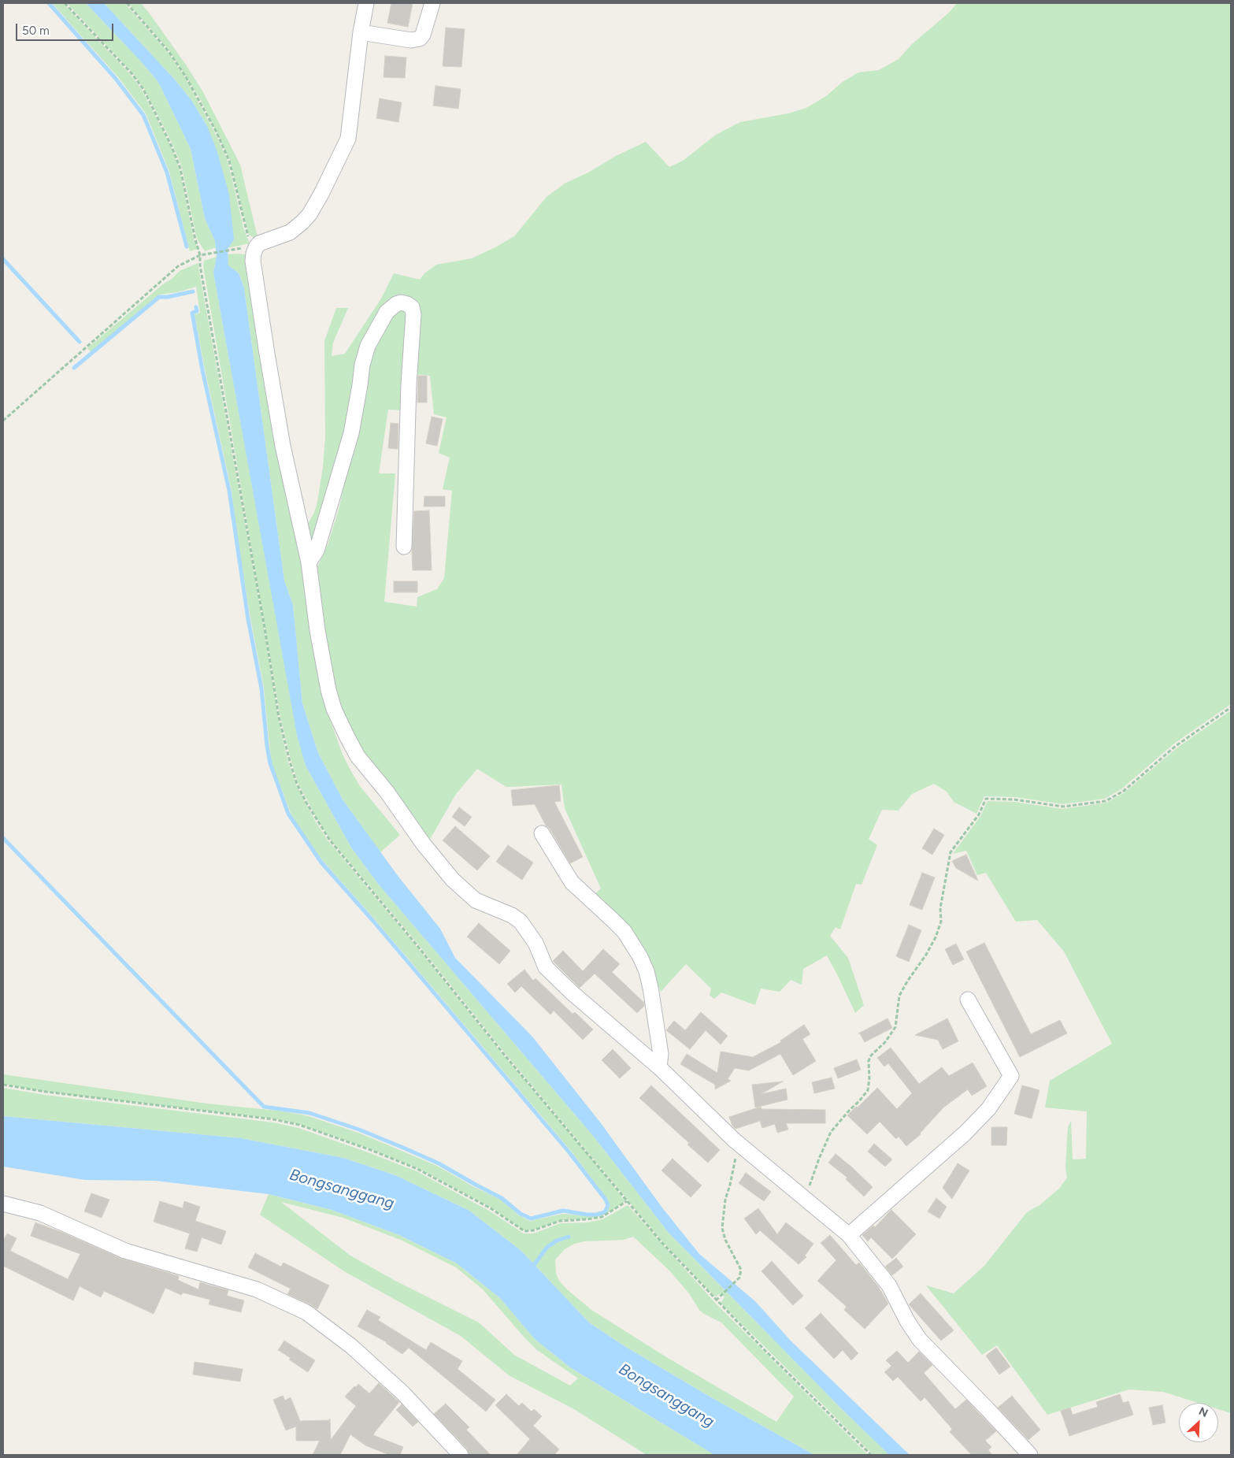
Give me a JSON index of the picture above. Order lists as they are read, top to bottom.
{
  "water": ["Bongsanggang"],
  "scale_bar": "50 m",
  "north": "top right"
}
